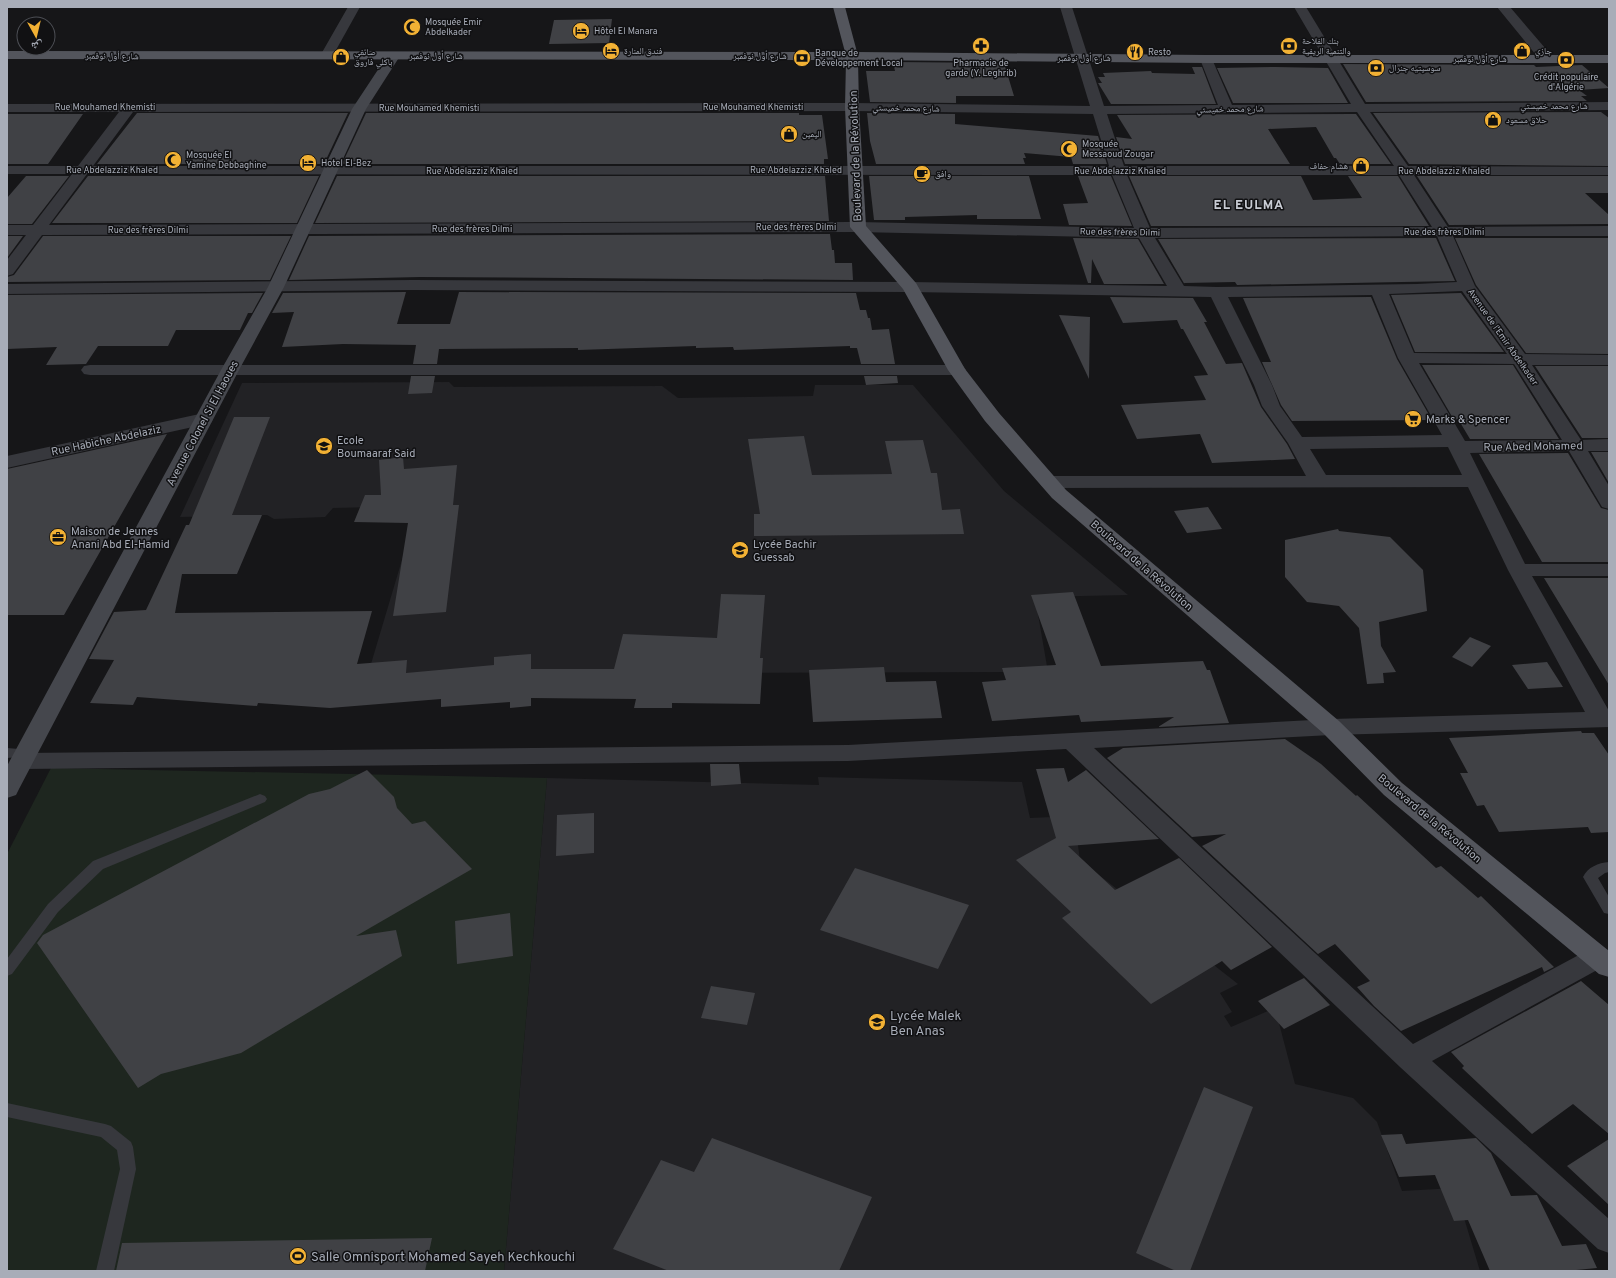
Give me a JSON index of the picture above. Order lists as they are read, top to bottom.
{
  "streets": {
    "main road": ["شارع أول نوفمبر", "Boulevard de la Révolution", "Avenue Colonel Si El Haoues"],
    "street": [
      "شارع محمد خميستي",
      "Rue Mouhamed Khemisti",
      "Rue Abdelazziz Khaled",
      "Rue des frères Dilmi",
      "Avenue de l'Emir Abdelkader",
      "Rue Habiche Abdelaziz",
      "Rue Abed Mohamed"
    ]
  },
  "crossings": [
    ["شارع أول نوفمبر", "Boulevard de la Révolution"],
    ["شارع أول نوفمبر", "Avenue de l'Emir Abdelkader"],
    ["شارع أول نوفمبر", "Avenue Colonel Si El Haoues"],
    ["شارع محمد خميستي", "Rue Mouhamed Khemisti"],
    ["شارع محمد خميستي", "Boulevard de la Révolution"],
    ["شارع محمد خميستي", "Avenue de l'Emir Abdelkader"],
    ["Rue Mouhamed Khemisti", "Boulevard de la Révolution"],
    ["Rue Mouhamed Khemisti", "Avenue Colonel Si El Haoues"],
    ["Boulevard de la Révolution", "Rue Abdelazziz Khaled"],
    ["Boulevard de la Révolution", "Rue des frères Dilmi"],
    ["Rue Abdelazziz Khaled", "Avenue de l'Emir Abdelkader"],
    ["Rue Abdelazziz Khaled", "Avenue Colonel Si El Haoues"],
    ["Rue des frères Dilmi", "Avenue de l'Emir Abdelkader"],
    ["Rue des frères Dilmi", "Avenue Colonel Si El Haoues"],
    ["Avenue de l'Emir Abdelkader", "Rue Abed Mohamed"],
    ["Avenue Colonel Si El Haoues", "Rue Habiche Abdelaziz"]
  ],
  "districts": ["EL EULMA"],
  "places": {
    "mosque": ["Mosquée Emir Abdelkader", "Mosquée Messaoud Zougar", "Mosquée El Yamine Debbaghine"],
    "hotel": ["Hôtel El Manara", "فندق المنارة", "Hotel El-Bez"],
    "pharmacy": ["Pharmacie de garde (Y. Leghrib)"],
    "bank": [
      "بنك الفلاحة والتنمية الريفية",
      "Banque de Développement Local",
      "Crédit populaire d'Algérie",
      "سوسيتيه جنرال"
    ],
    "shop": [
      "جازي",
      "صائغي باكلي فاروق",
      "حلاق مسعود",
      "اليمين",
      "هشام حفاف"
    ],
    "restaurant": ["Resto"],
    "cafe": ["وافق"],
    "supermarket": ["Marks & Spencer"],
    "school or university": ["Ecole Boumaaraf Said", "Lycée Bachir Guessab", "Lycée Malek Ben Anas"],
    "office": ["Maison de Jeunes Anani Abd El-Hamid"],
    "sports": ["Salle Omnisport Mohamed Sayeh Kechkouchi"]
  },
  "north": "bottom"
}
